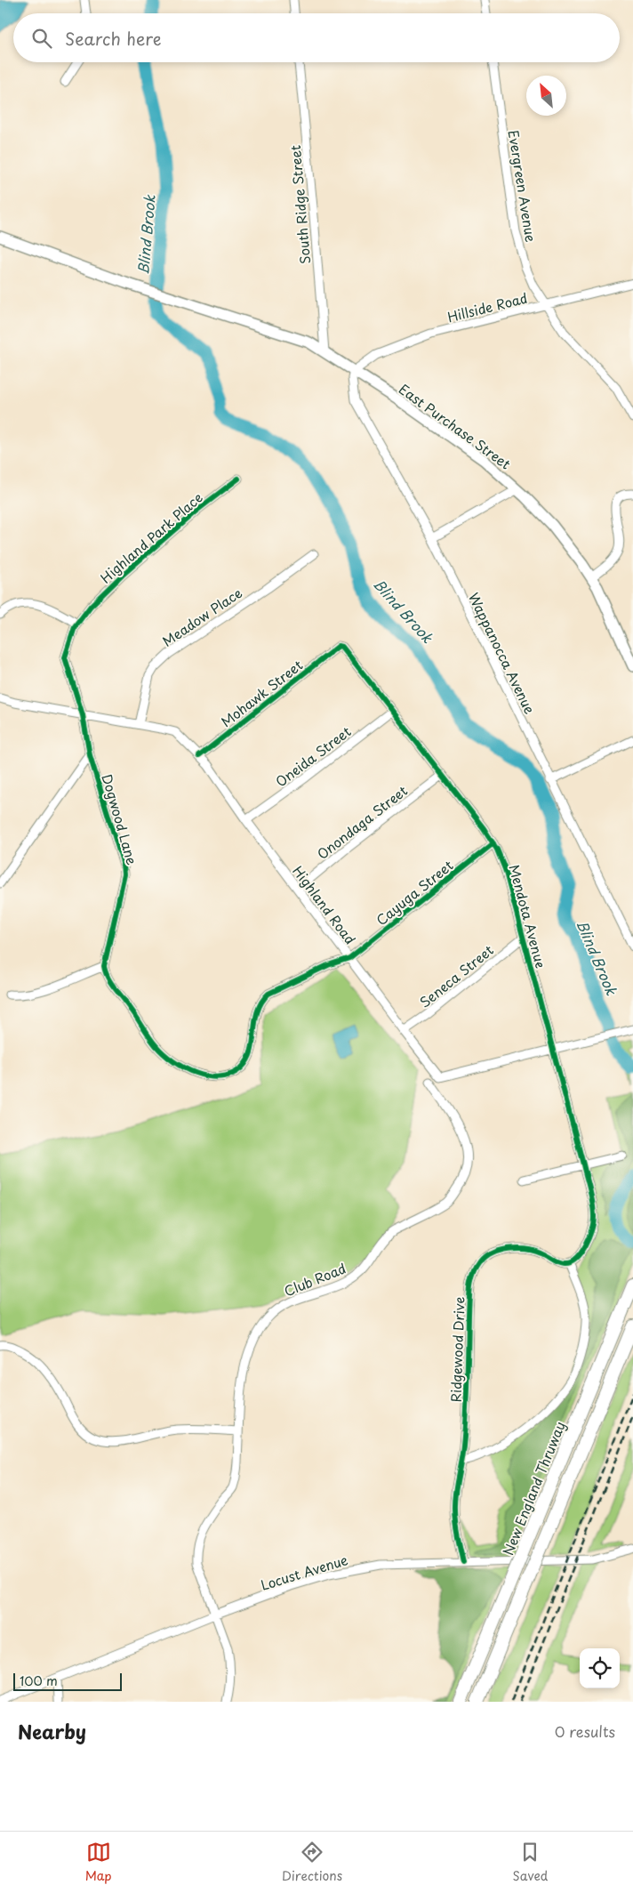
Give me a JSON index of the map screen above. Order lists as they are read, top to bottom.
{
  "streets": {
    "highway": ["New England Thruway"],
    "main road": ["East Purchase Street"],
    "street": [
      "Evergreen Avenue",
      "South Ridge Street",
      "Hillside Road",
      "Highland Park Place",
      "Meadow Place",
      "Wappanocca Avenue",
      "Mohawk Street",
      "Oneida Street",
      "Dogwood Lane",
      "Onondaga Street",
      "Cayuga Street",
      "Highland Road",
      "Mendota Avenue",
      "Seneca Street",
      "Club Road",
      "Ridgewood Drive",
      "Locust Avenue"
    ]
  },
  "crossings": [
    ["Evergreen Avenue", "Hillside Road"],
    ["South Ridge Street", "East Purchase Street"],
    ["Hillside Road", "East Purchase Street"],
    ["Hillside Road", "Wappanocca Avenue"],
    ["East Purchase Street", "Wappanocca Avenue"],
    ["Highland Park Place", "Dogwood Lane"],
    ["Highland Park Place", "Highland Road"],
    ["Meadow Place", "Highland Road"],
    ["Mohawk Street", "Highland Road"],
    ["Mohawk Street", "Mendota Avenue"],
    ["Oneida Street", "Highland Road"],
    ["Oneida Street", "Mendota Avenue"],
    ["Dogwood Lane", "Highland Road"],
    ["Onondaga Street", "Highland Road"],
    ["Onondaga Street", "Mendota Avenue"],
    ["Cayuga Street", "Highland Road"],
    ["Cayuga Street", "Mendota Avenue"],
    ["Highland Road", "Mendota Avenue"],
    ["Highland Road", "Seneca Street"],
    ["Mendota Avenue", "Seneca Street"],
    ["Club Road", "Locust Avenue"],
    ["Ridgewood Drive", "Locust Avenue"]
  ],
  "water": ["Blind Brook"],
  "scale_bar": "100 m",
  "north": "top left",
  "page": {
    "search": "Search here",
    "scale": "100 m",
    "heading": ["Nearby", "0 results"],
    "nav": ["Map", "Directions", "Saved"]
  }
}
